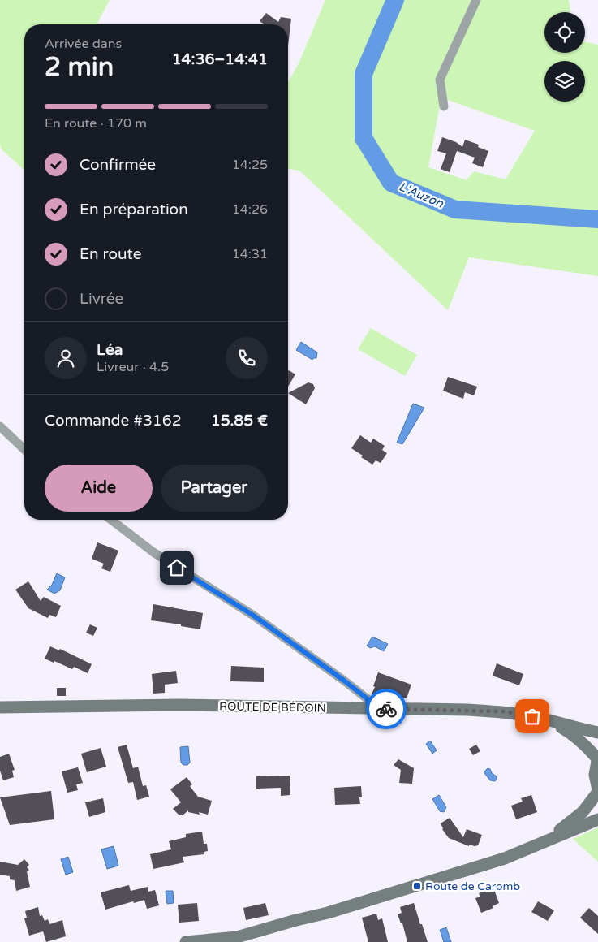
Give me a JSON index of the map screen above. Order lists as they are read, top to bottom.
{
  "streets": {
    "main road": ["ROUTE DE BÉDOIN"]
  },
  "water": ["L'Auzon"],
  "places": {
    "transit": ["Route de Caromb"]
  },
  "page": {
    "heading": ["2 min", "Arrivée dans", "14:36–14:41"],
    "panel": [
      "Léa",
      "Livreur · 4.5",
      "Commande #3162",
      "15.85 €"
    ],
    "bar": "En route · 170 m",
    "list": [
      ["Confirmée", "14:25"],
      ["En préparation", "14:26"],
      ["En route", "14:31"],
      "Livrée"
    ],
    "buttons": ["Aide", "Partager"]
  }
}
